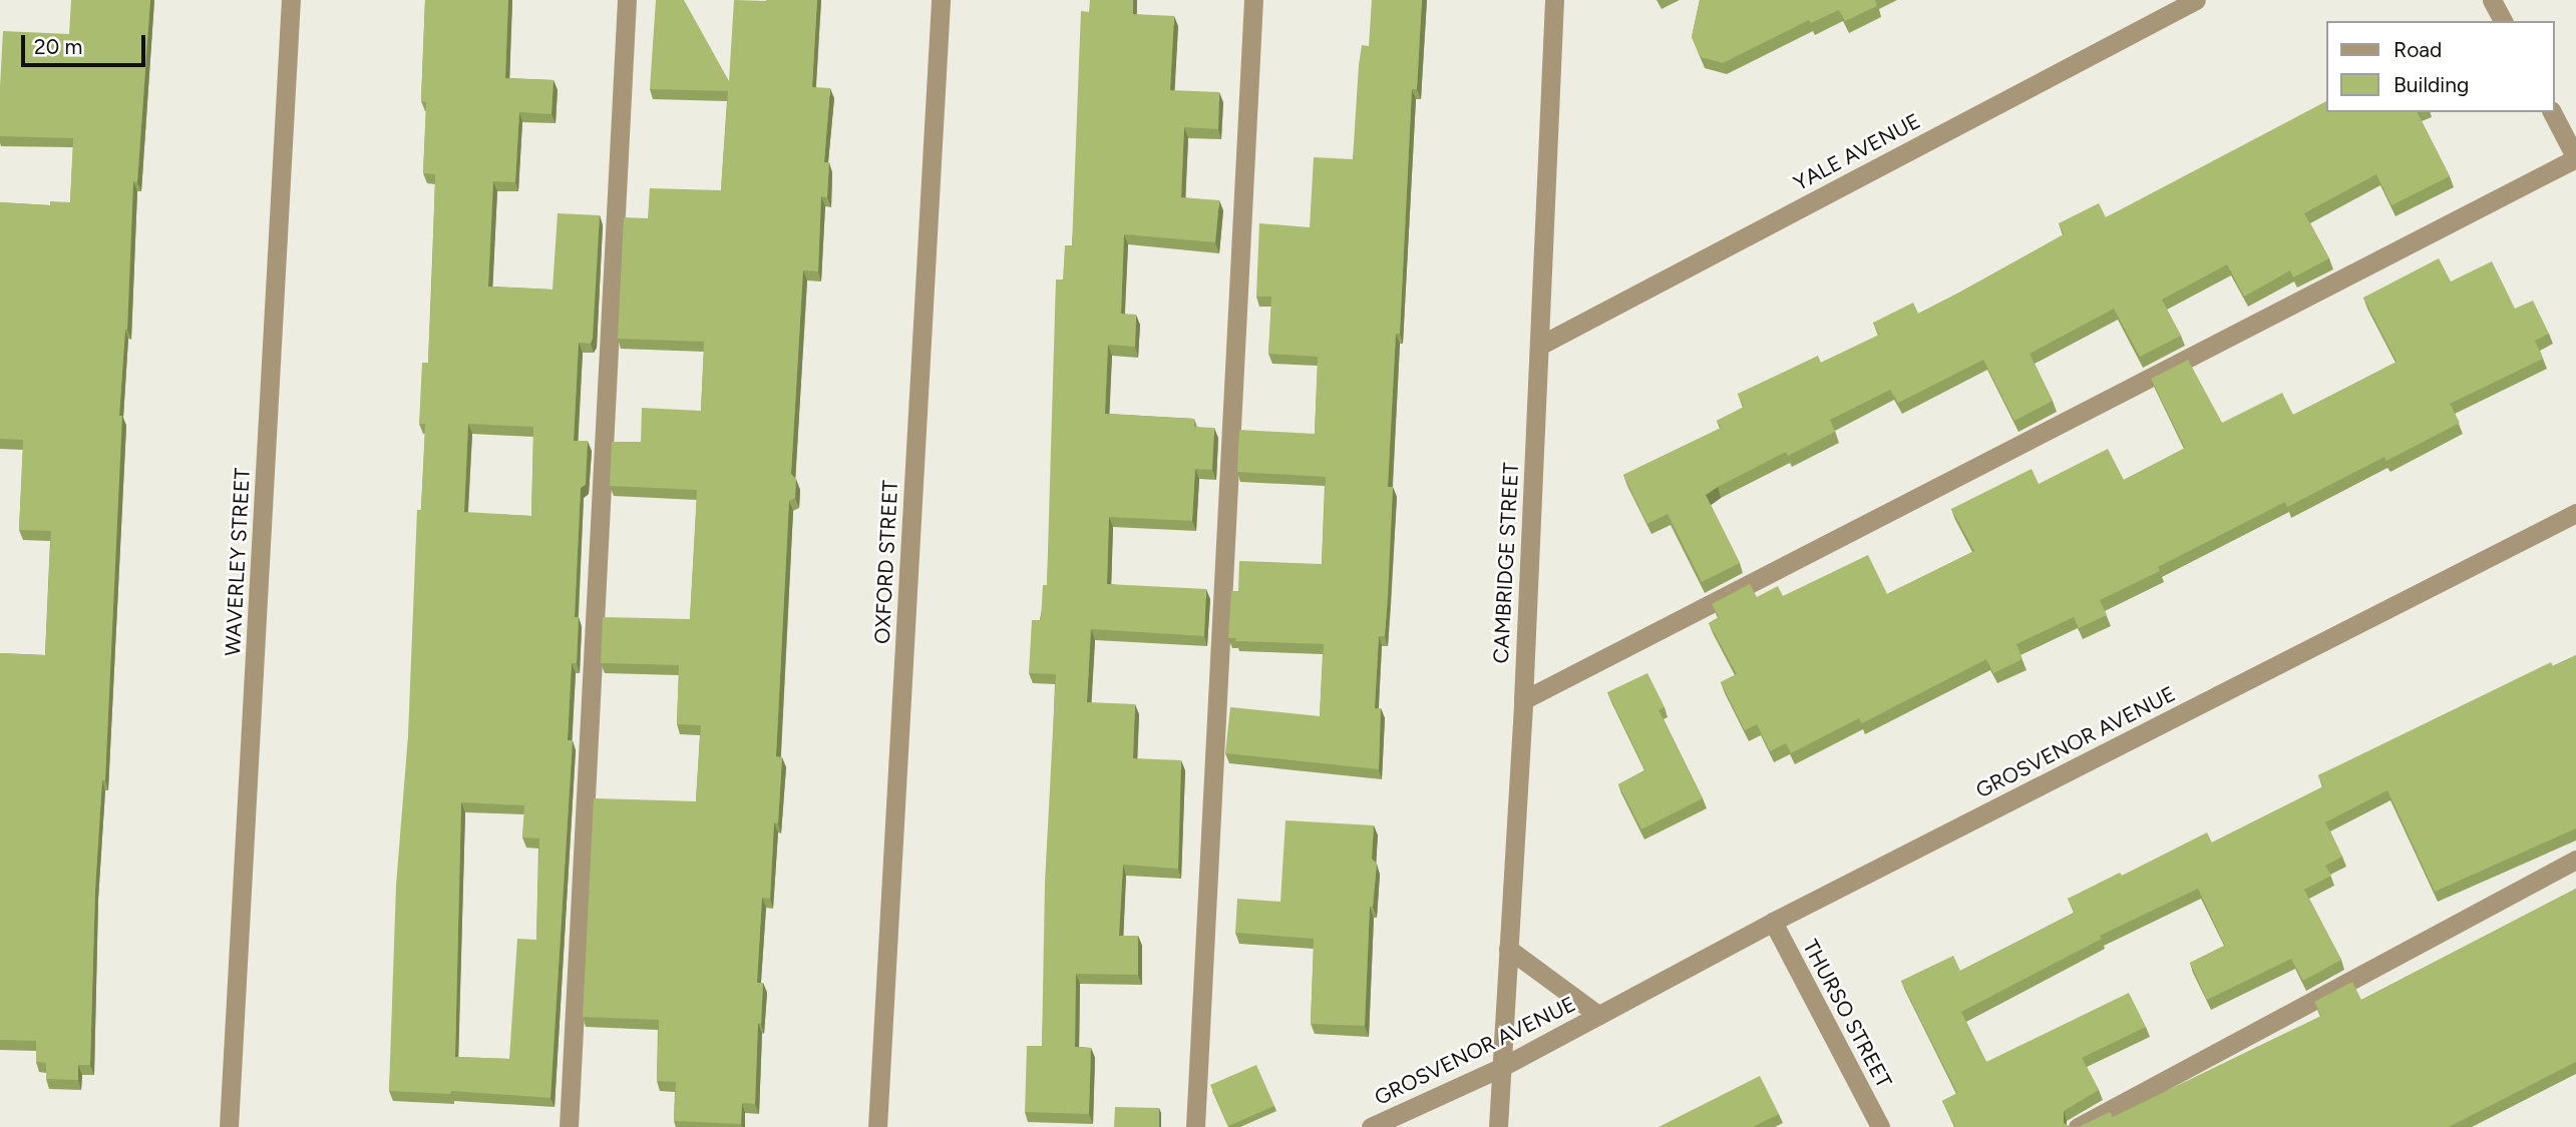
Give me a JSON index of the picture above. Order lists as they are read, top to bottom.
{
  "streets": {
    "street": [
      "YALE AVENUE",
      "WAVERLEY STREET",
      "OXFORD STREET",
      "CAMBRIDGE STREET",
      "GROSVENOR AVENUE",
      "THURSO STREET"
    ]
  },
  "crossings": [
    ["YALE AVENUE", "CAMBRIDGE STREET"],
    ["CAMBRIDGE STREET", "GROSVENOR AVENUE"],
    ["GROSVENOR AVENUE", "THURSO STREET"]
  ],
  "legend": ["Road", "Building"],
  "scale_bar": "20 m"
}
